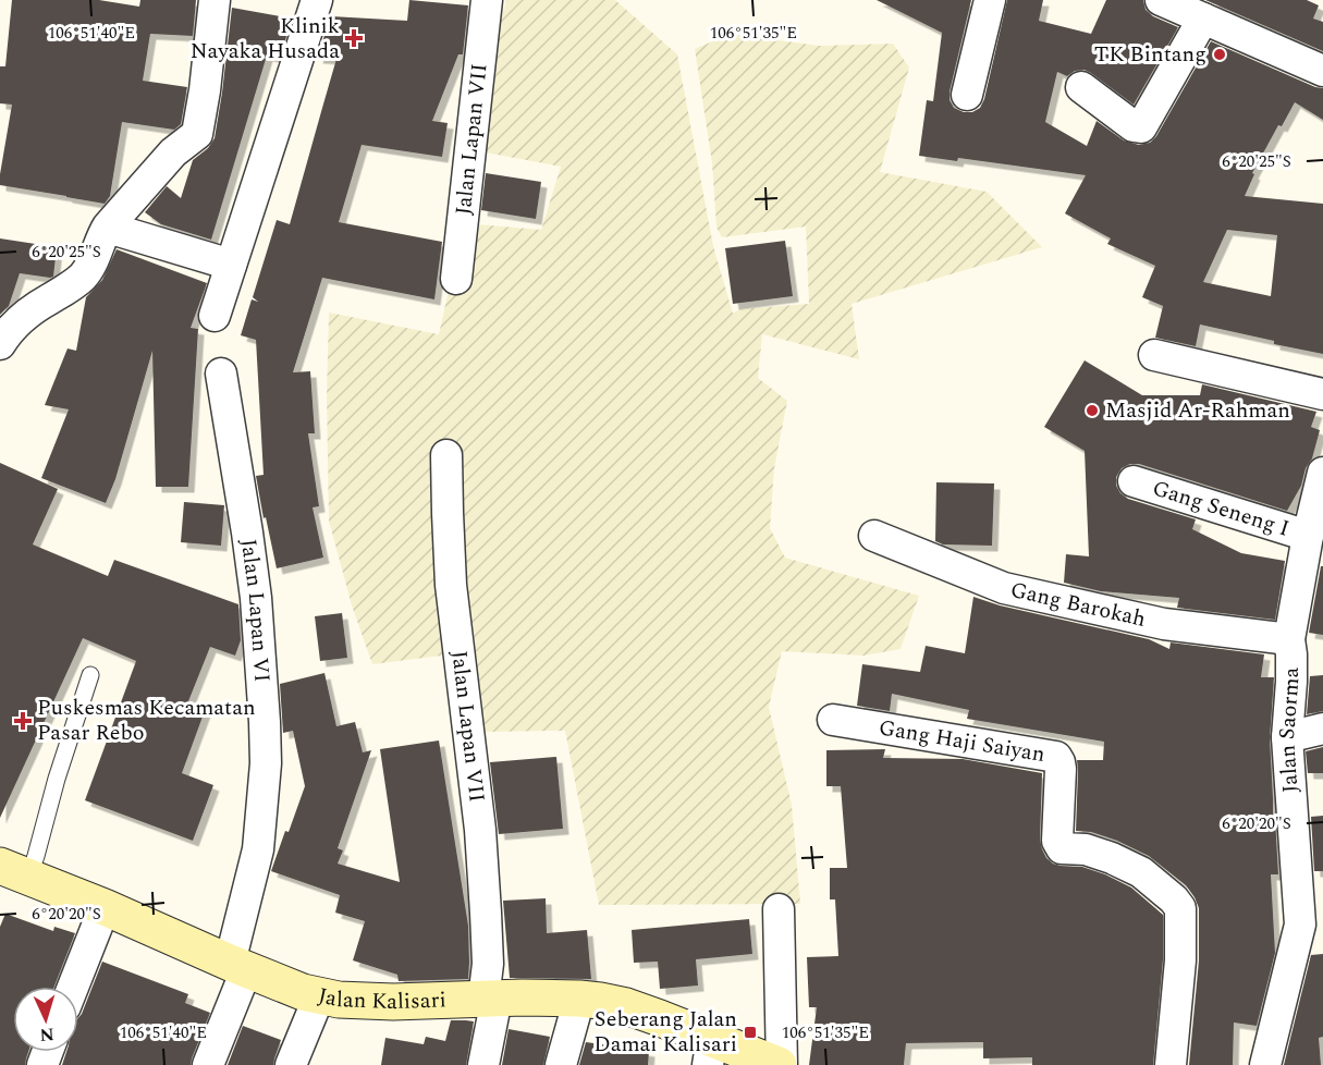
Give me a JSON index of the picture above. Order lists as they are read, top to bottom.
{
  "streets": {
    "street": [
      "Jalan Lapan VII",
      "Gang Seneng I",
      "Gang Barokah",
      "Jalan Lapan VI",
      "Jalan Saorma",
      "Gang Haji Saiyan",
      "Jalan Kalisari"
    ]
  },
  "crossings": [
    ["Jalan Lapan VII", "Jalan Kalisari"],
    ["Gang Seneng I", "Jalan Saorma"],
    ["Gang Barokah", "Jalan Saorma"],
    ["Jalan Lapan VI", "Jalan Kalisari"]
  ],
  "places": {
    "health": ["Klinik Nayaka Husada", "Puskesmas Kecamatan Pasar Rebo"],
    "other": ["TK Bintang", "Masjid Ar-Rahman"],
    "transit": ["Seberang Jalan Damai Kalisari"]
  },
  "north": "bottom",
  "coordinates": [
    "106°51'40\"E",
    "106°51'35\"E",
    "6°20'25\"S",
    "6°20'20\"S"
  ]
}
